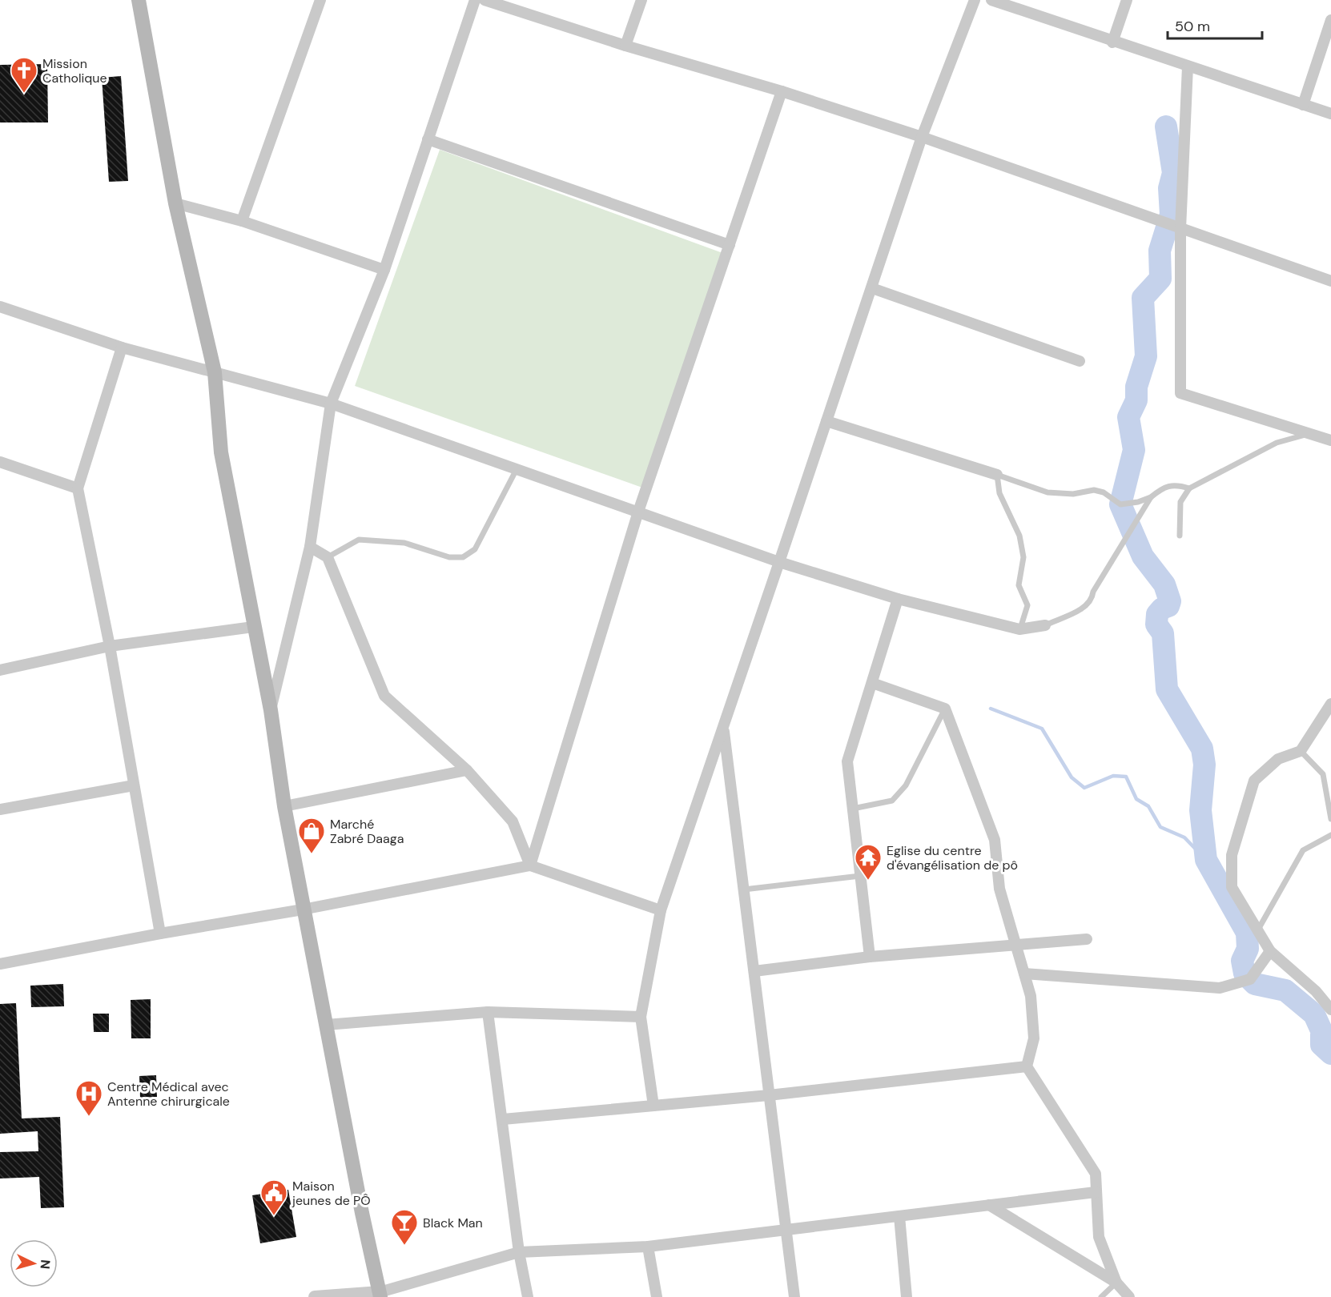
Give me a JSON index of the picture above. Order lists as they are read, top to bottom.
{
  "places": {
    "church": ["Mission Catholique"],
    "shop": ["Marché Zabré Daaga"],
    "temple": ["Eglise du centre d'évangélisation de pô"],
    "hospital": ["Centre Médical avec Antenne chirurgicale"],
    "public building": ["Maison jeunes de PÔ"],
    "bar": ["Black Man"]
  },
  "scale_bar": "50 m",
  "north": "right"
}
